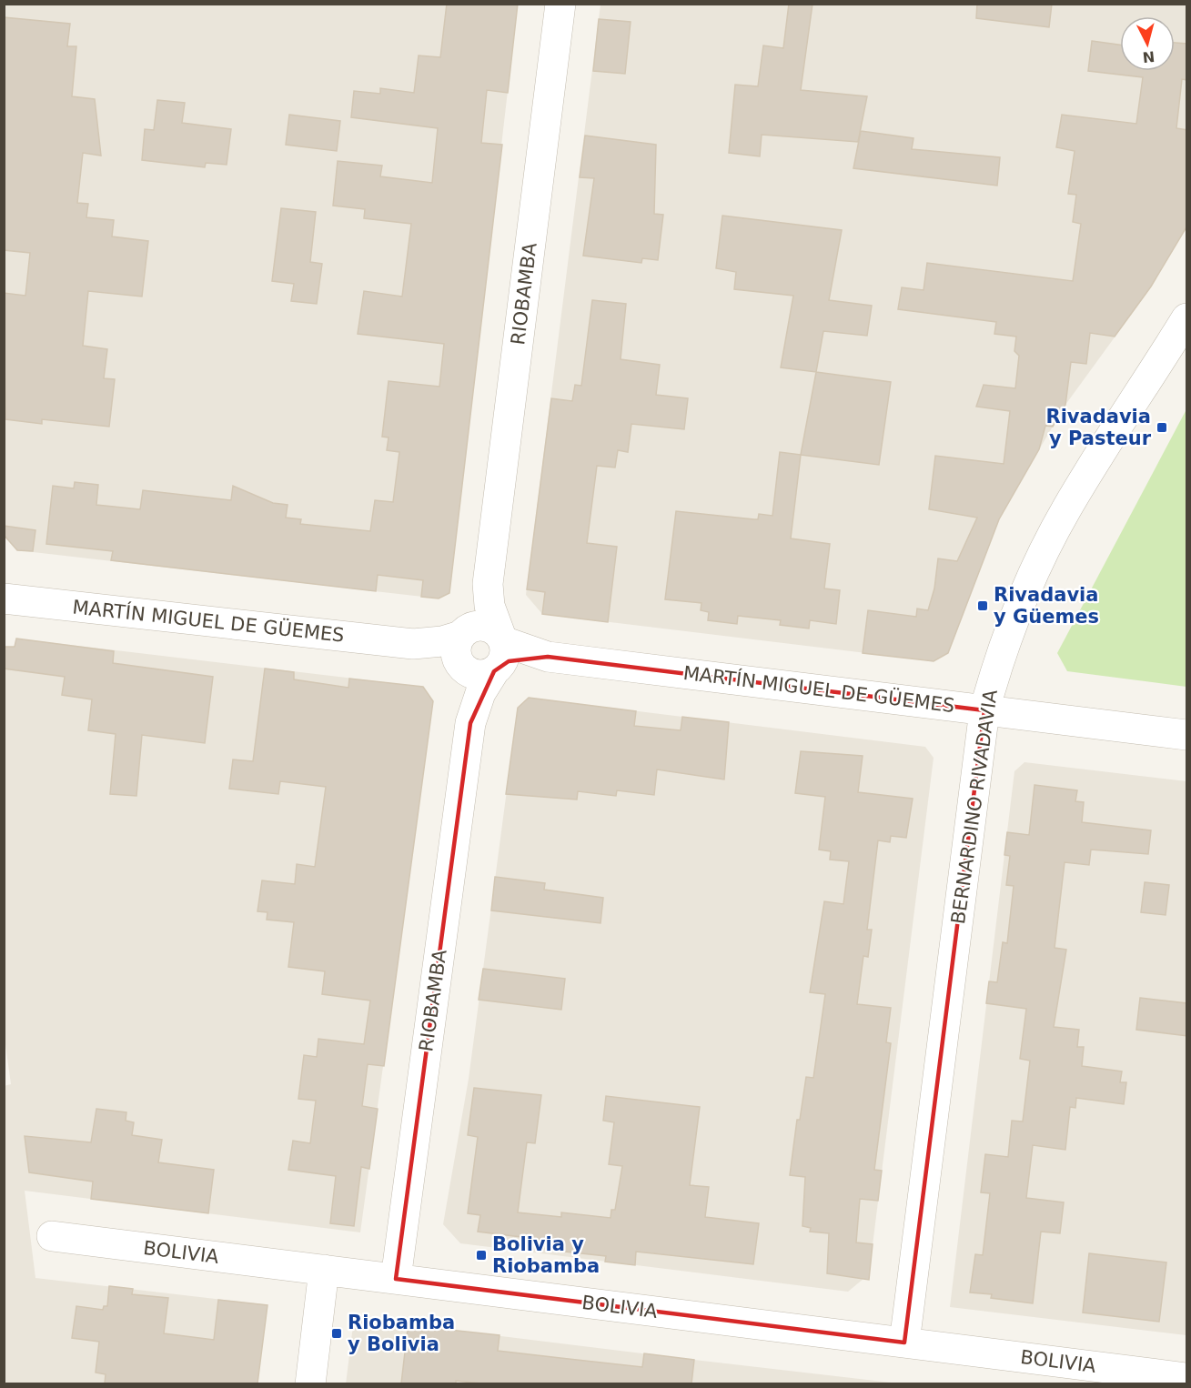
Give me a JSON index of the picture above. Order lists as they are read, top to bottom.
{
  "streets": {
    "street": [
      "RIOBAMBA",
      "MARTÍN MIGUEL DE GÜEMES",
      "BERNARDINO RIVADAVIA",
      "BOLIVIA"
    ]
  },
  "crossings": [
    ["RIOBAMBA", "MARTÍN MIGUEL DE GÜEMES"],
    ["RIOBAMBA", "BOLIVIA"],
    ["MARTÍN MIGUEL DE GÜEMES", "BERNARDINO RIVADAVIA"],
    ["BERNARDINO RIVADAVIA", "BOLIVIA"]
  ],
  "places": {
    "transit": [
      "Rivadavia y Pasteur",
      "Rivadavia y Güemes",
      "Bolivia y Riobamba",
      "Riobamba y Bolivia"
    ]
  },
  "north": "bottom"
}
